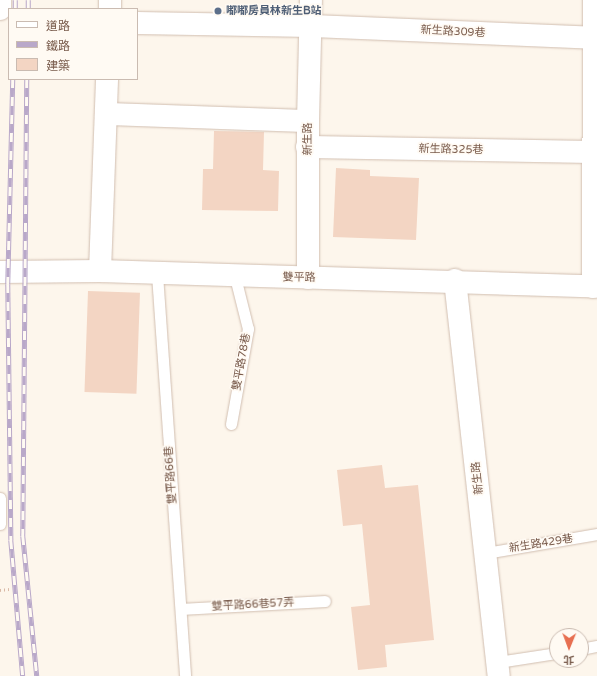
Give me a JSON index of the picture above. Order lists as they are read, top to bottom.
{
  "streets": {
    "street": [
      "新生路309巷",
      "新生路",
      "新生路325巷",
      "雙平路"
    ],
    "lane": [
      "雙平路78巷",
      "雙平路66巷",
      "新生路429巷",
      "雙平路66巷57弄"
    ]
  },
  "crossings": [
    ["新生路309巷", "新生路"],
    ["新生路", "新生路325巷"],
    ["新生路", "雙平路"],
    ["新生路", "新生路429巷"],
    ["雙平路", "雙平路78巷"],
    ["雙平路", "雙平路66巷"],
    ["雙平路66巷", "雙平路66巷57弄"]
  ],
  "places": ["嘟嘟房員林新生B站"],
  "legend": ["道路", "鐵路", "建築"],
  "north": "bottom"
}
